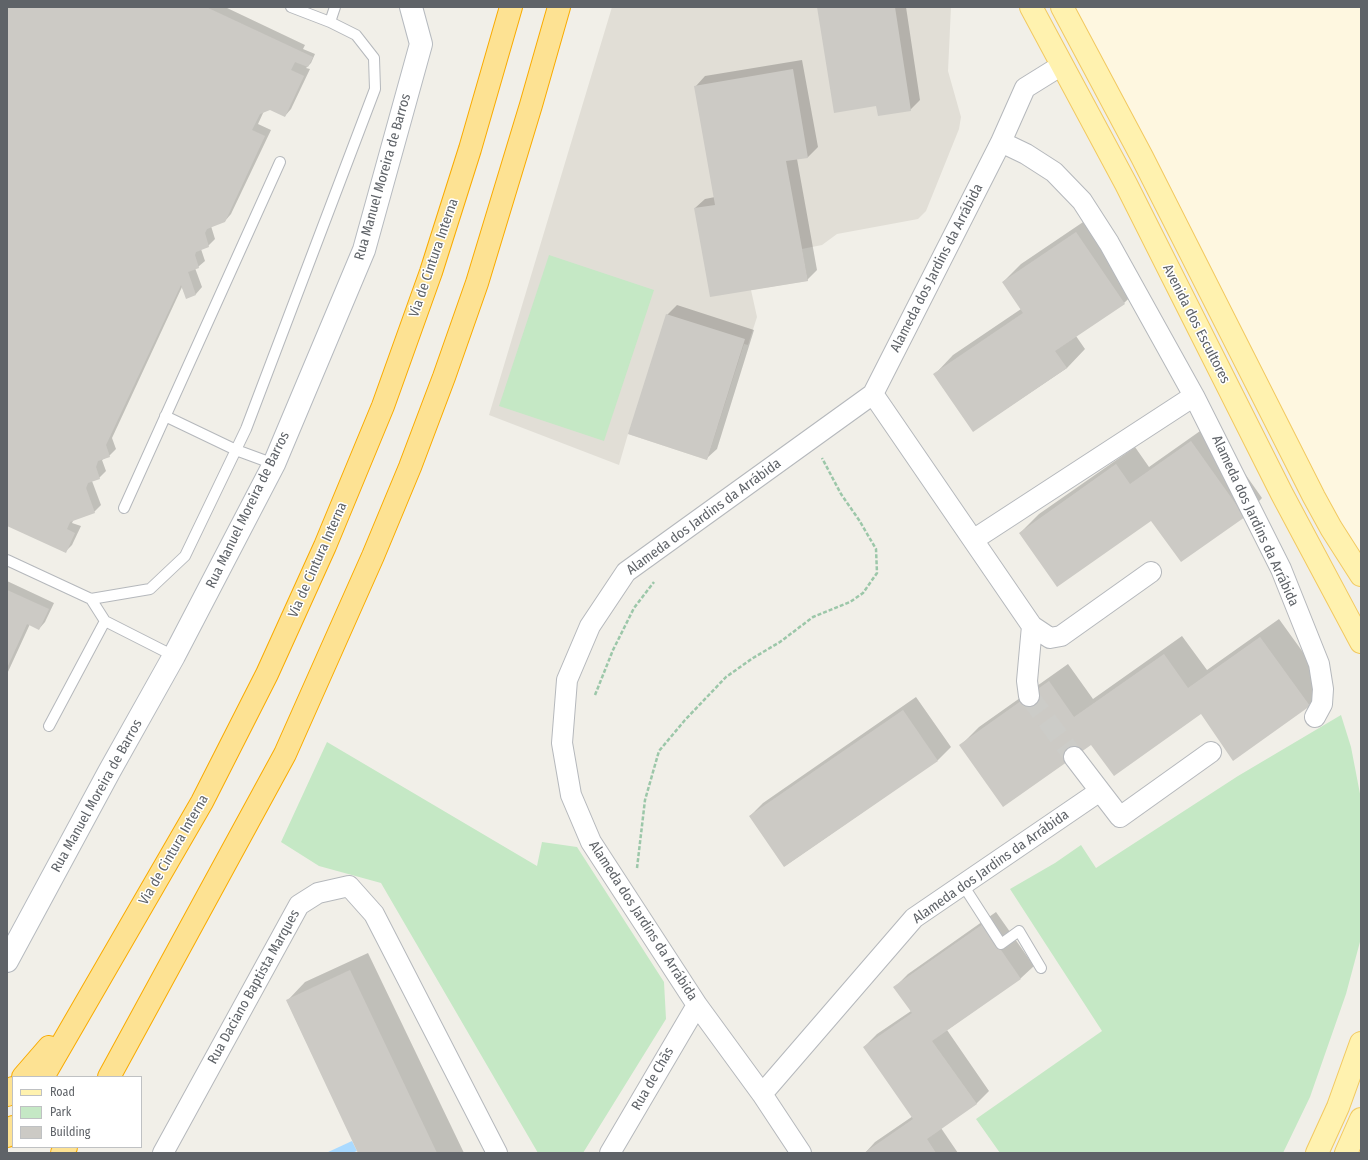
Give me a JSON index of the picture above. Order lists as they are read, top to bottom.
{
  "streets": {
    "highway": ["Via de Cintura Interna"],
    "main road": ["Avenida dos Escultores"],
    "street": [
      "Rua Manuel Moreira de Barros",
      "Alameda dos Jardins da Arrábida",
      "Rua Daciano Baptista Marques",
      "Rua de Chãs"
    ]
  },
  "crossings": [
    ["Alameda dos Jardins da Arrábida", "Avenida dos Escultores"],
    ["Alameda dos Jardins da Arrábida", "Rua de Chãs"]
  ],
  "legend": ["Road", "Park", "Building"]
}
